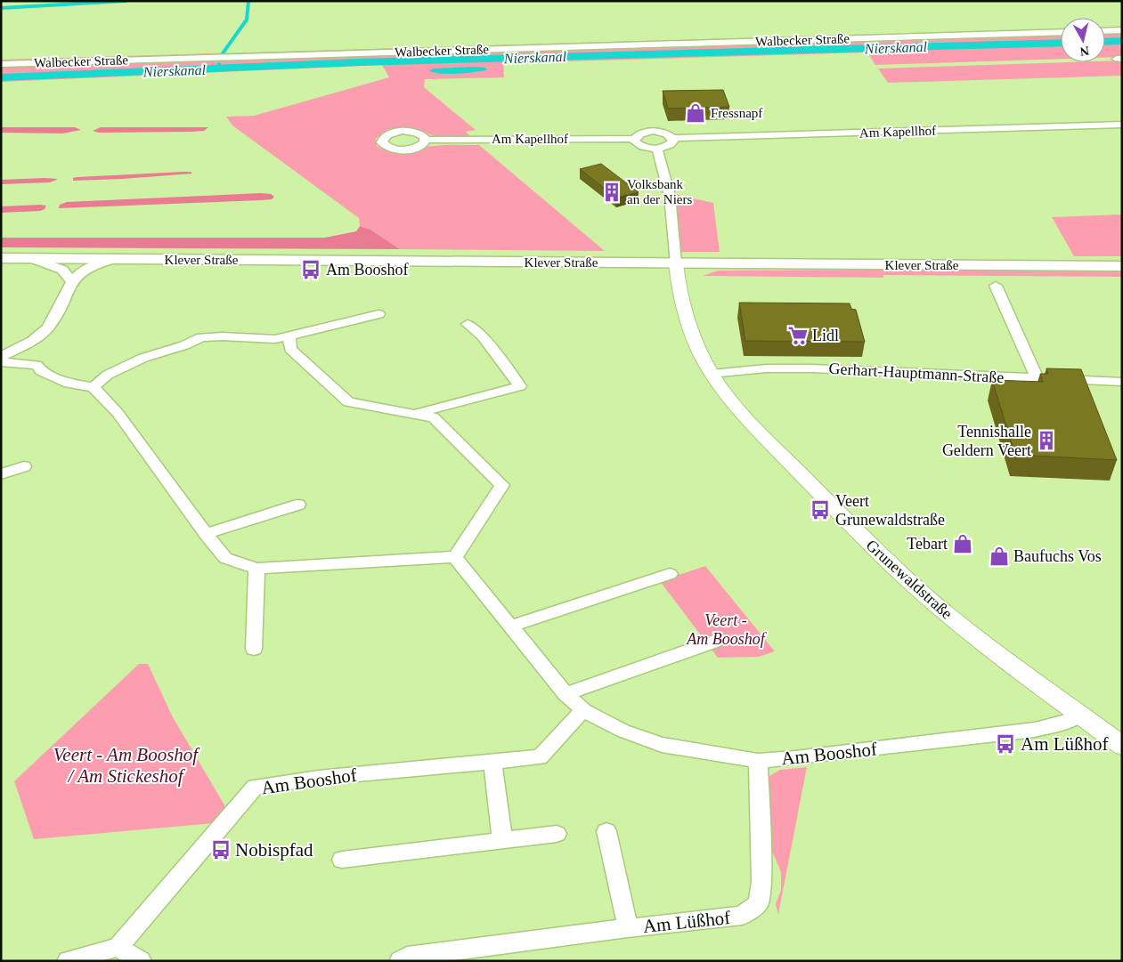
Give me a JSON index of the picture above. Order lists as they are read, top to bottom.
{
  "streets": {
    "main road": ["Klever Straße"],
    "street": [
      "Walbecker Straße",
      "Am Kapellhof",
      "Gerhart-Hauptmann-Straße",
      "Grunewaldstraße",
      "Am Booshof",
      "Am Lüßhof"
    ]
  },
  "crossings": [
    ["Klever Straße", "Grunewaldstraße"],
    ["Gerhart-Hauptmann-Straße", "Grunewaldstraße"],
    ["Grunewaldstraße", "Am Booshof"],
    ["Am Booshof", "Am Lüßhof"]
  ],
  "water": ["Nierskanal"],
  "parks": ["Veert - Am Booshof", "Veert - Am Booshof / Am Stickeshof"],
  "places": {
    "shop": ["Fressnapf", "Tebart", "Baufuchs Vos"],
    "building": ["Volksbank an der Niers", "Tennishalle Geldern Veert"],
    "bus stop": [
      "Am Booshof",
      "Veert Grunewaldstraße",
      "Am Lüßhof",
      "Nobispfad"
    ],
    "supermarket": ["Lidl"]
  },
  "north": "bottom"
}
